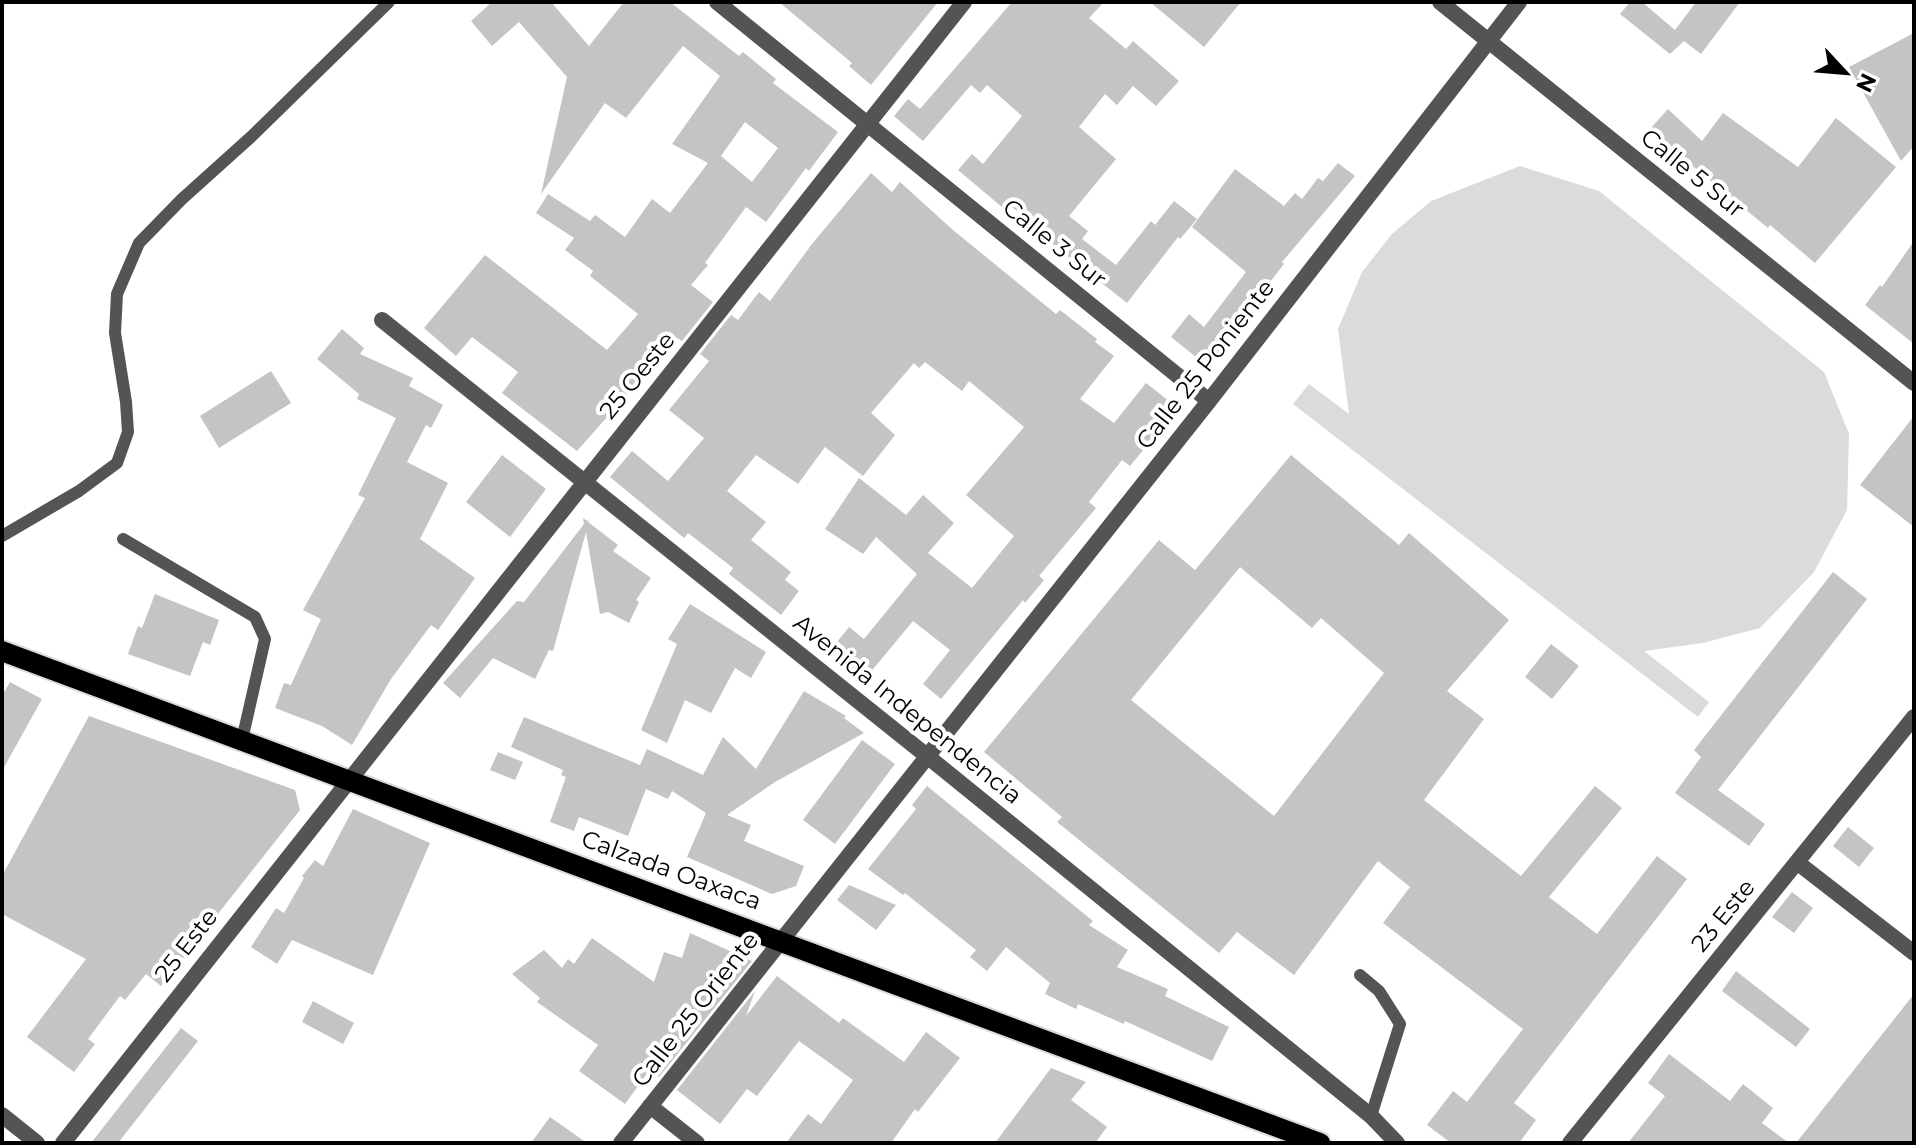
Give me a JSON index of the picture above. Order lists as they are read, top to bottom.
{
  "streets": {
    "main road": ["Calzada Oaxaca"],
    "street": [
      "Calle 5 Sur",
      "Calle 3 Sur",
      "Calle 25 Poniente",
      "25 Oeste",
      "Avenida Independencia",
      "23 Este",
      "25 Este",
      "Calle 25 Oriente"
    ]
  },
  "crossings": [
    ["Calle 5 Sur", "Calle 25 Poniente"],
    ["Calle 3 Sur", "Calle 25 Poniente"],
    ["Calle 3 Sur", "25 Oeste"],
    ["Calle 25 Poniente", "Avenida Independencia"],
    ["Calle 25 Poniente", "Calle 25 Oriente"],
    ["25 Oeste", "Avenida Independencia"],
    ["25 Oeste", "Calzada Oaxaca"],
    ["25 Oeste", "25 Este"],
    ["Avenida Independencia", "Calle 25 Oriente"],
    ["Calzada Oaxaca", "25 Este"],
    ["Calzada Oaxaca", "Calle 25 Oriente"]
  ],
  "north": "bottom right"
}
